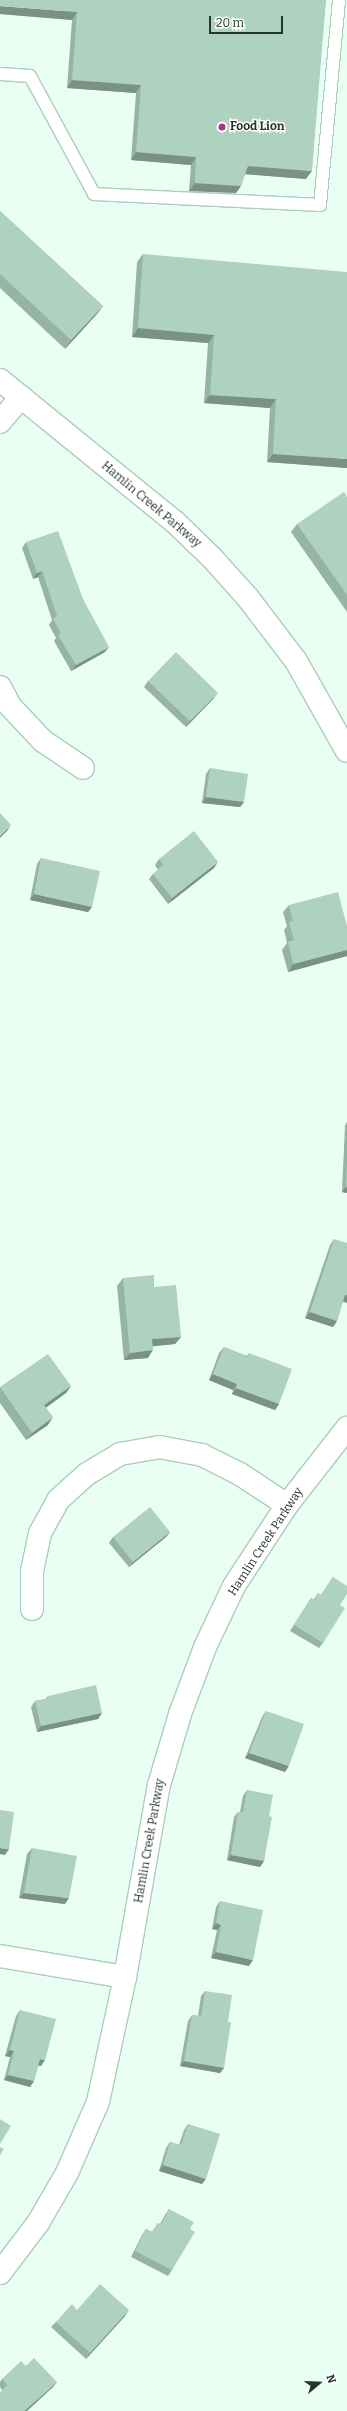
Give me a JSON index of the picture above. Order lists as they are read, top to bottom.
{
  "streets": {
    "street": ["Hamlin Creek Parkway"]
  },
  "places": ["Food Lion"],
  "scale_bar": "20 m",
  "north": "right"
}
